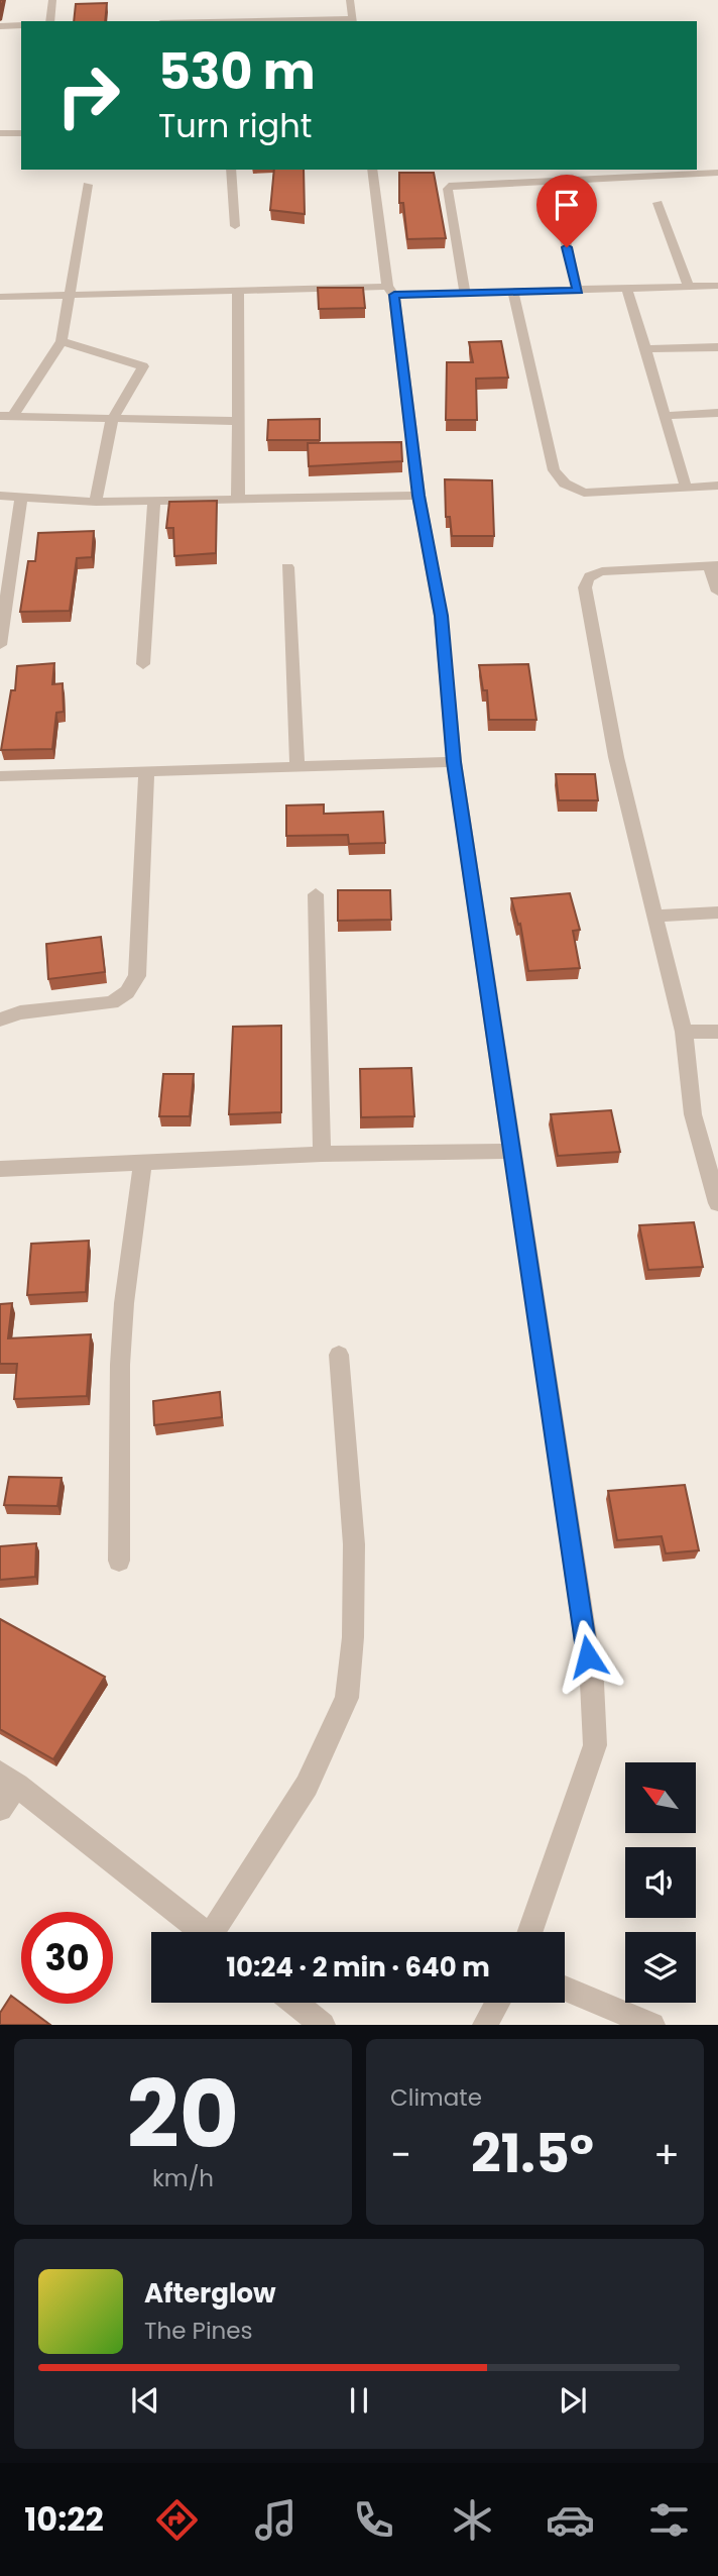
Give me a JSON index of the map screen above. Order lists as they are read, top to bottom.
{
  "north": "top left",
  "page": {
    "turn": ["530 m", "Turn right"],
    "limit": "30",
    "trip": "10:24 · 2 min · 640 m",
    "tile": [
      ["20", "km/h"],
      "Climate"
    ],
    "heat": ["−", "21.5°", "+"],
    "song": ["Afterglow", "The Pines"],
    "tabs": "10:22"
  }
}
